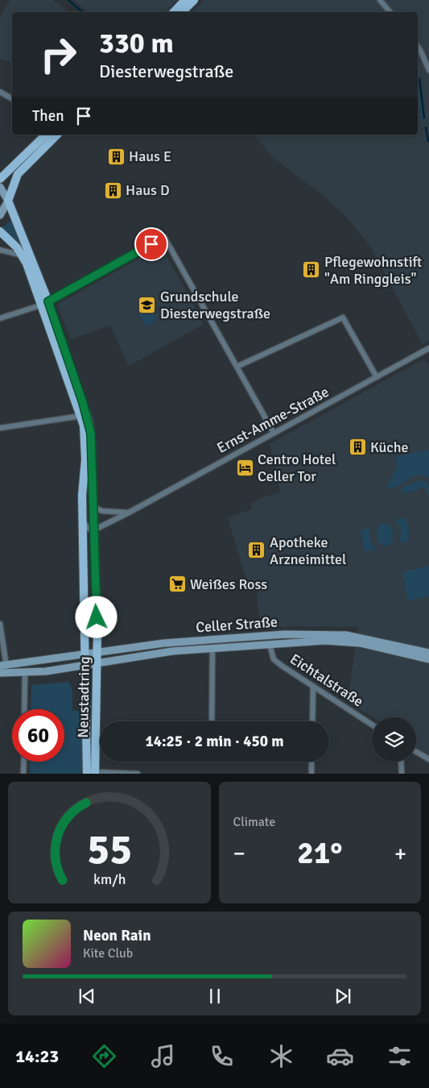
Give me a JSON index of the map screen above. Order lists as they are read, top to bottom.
{
  "streets": {
    "main road": ["Celler Straße", "Neustadtring"],
    "street": ["Ernst-Amme-Straße", "Eichtalstraße"]
  },
  "crossings": [
    ["Ernst-Amme-Straße", "Neustadtring"],
    ["Celler Straße", "Eichtalstraße"],
    ["Celler Straße", "Neustadtring"]
  ],
  "places": {
    "building": [
      "Haus E",
      "Haus D",
      "Pflegewohnstift \"Am Ringgleis\"",
      "Küche",
      "Apotheke Arzneimittel"
    ],
    "school or university": ["Grundschule Diesterwegstraße"],
    "hotel": ["Centro Hotel Celler Tor"],
    "supermarket": ["Weißes Ross"]
  },
  "page": {
    "turn": ["330 m", "Diesterwegstraße"],
    "then": "Then",
    "limit": "60",
    "trip": "14:25 · 2 min · 450 m",
    "tile": "Climate",
    "heat": ["−", "21°", "+"],
    "song": ["Neon Rain", "Kite Club"],
    "tabs": "14:23",
    "gauge": ["55", "km/h"]
  }
}
